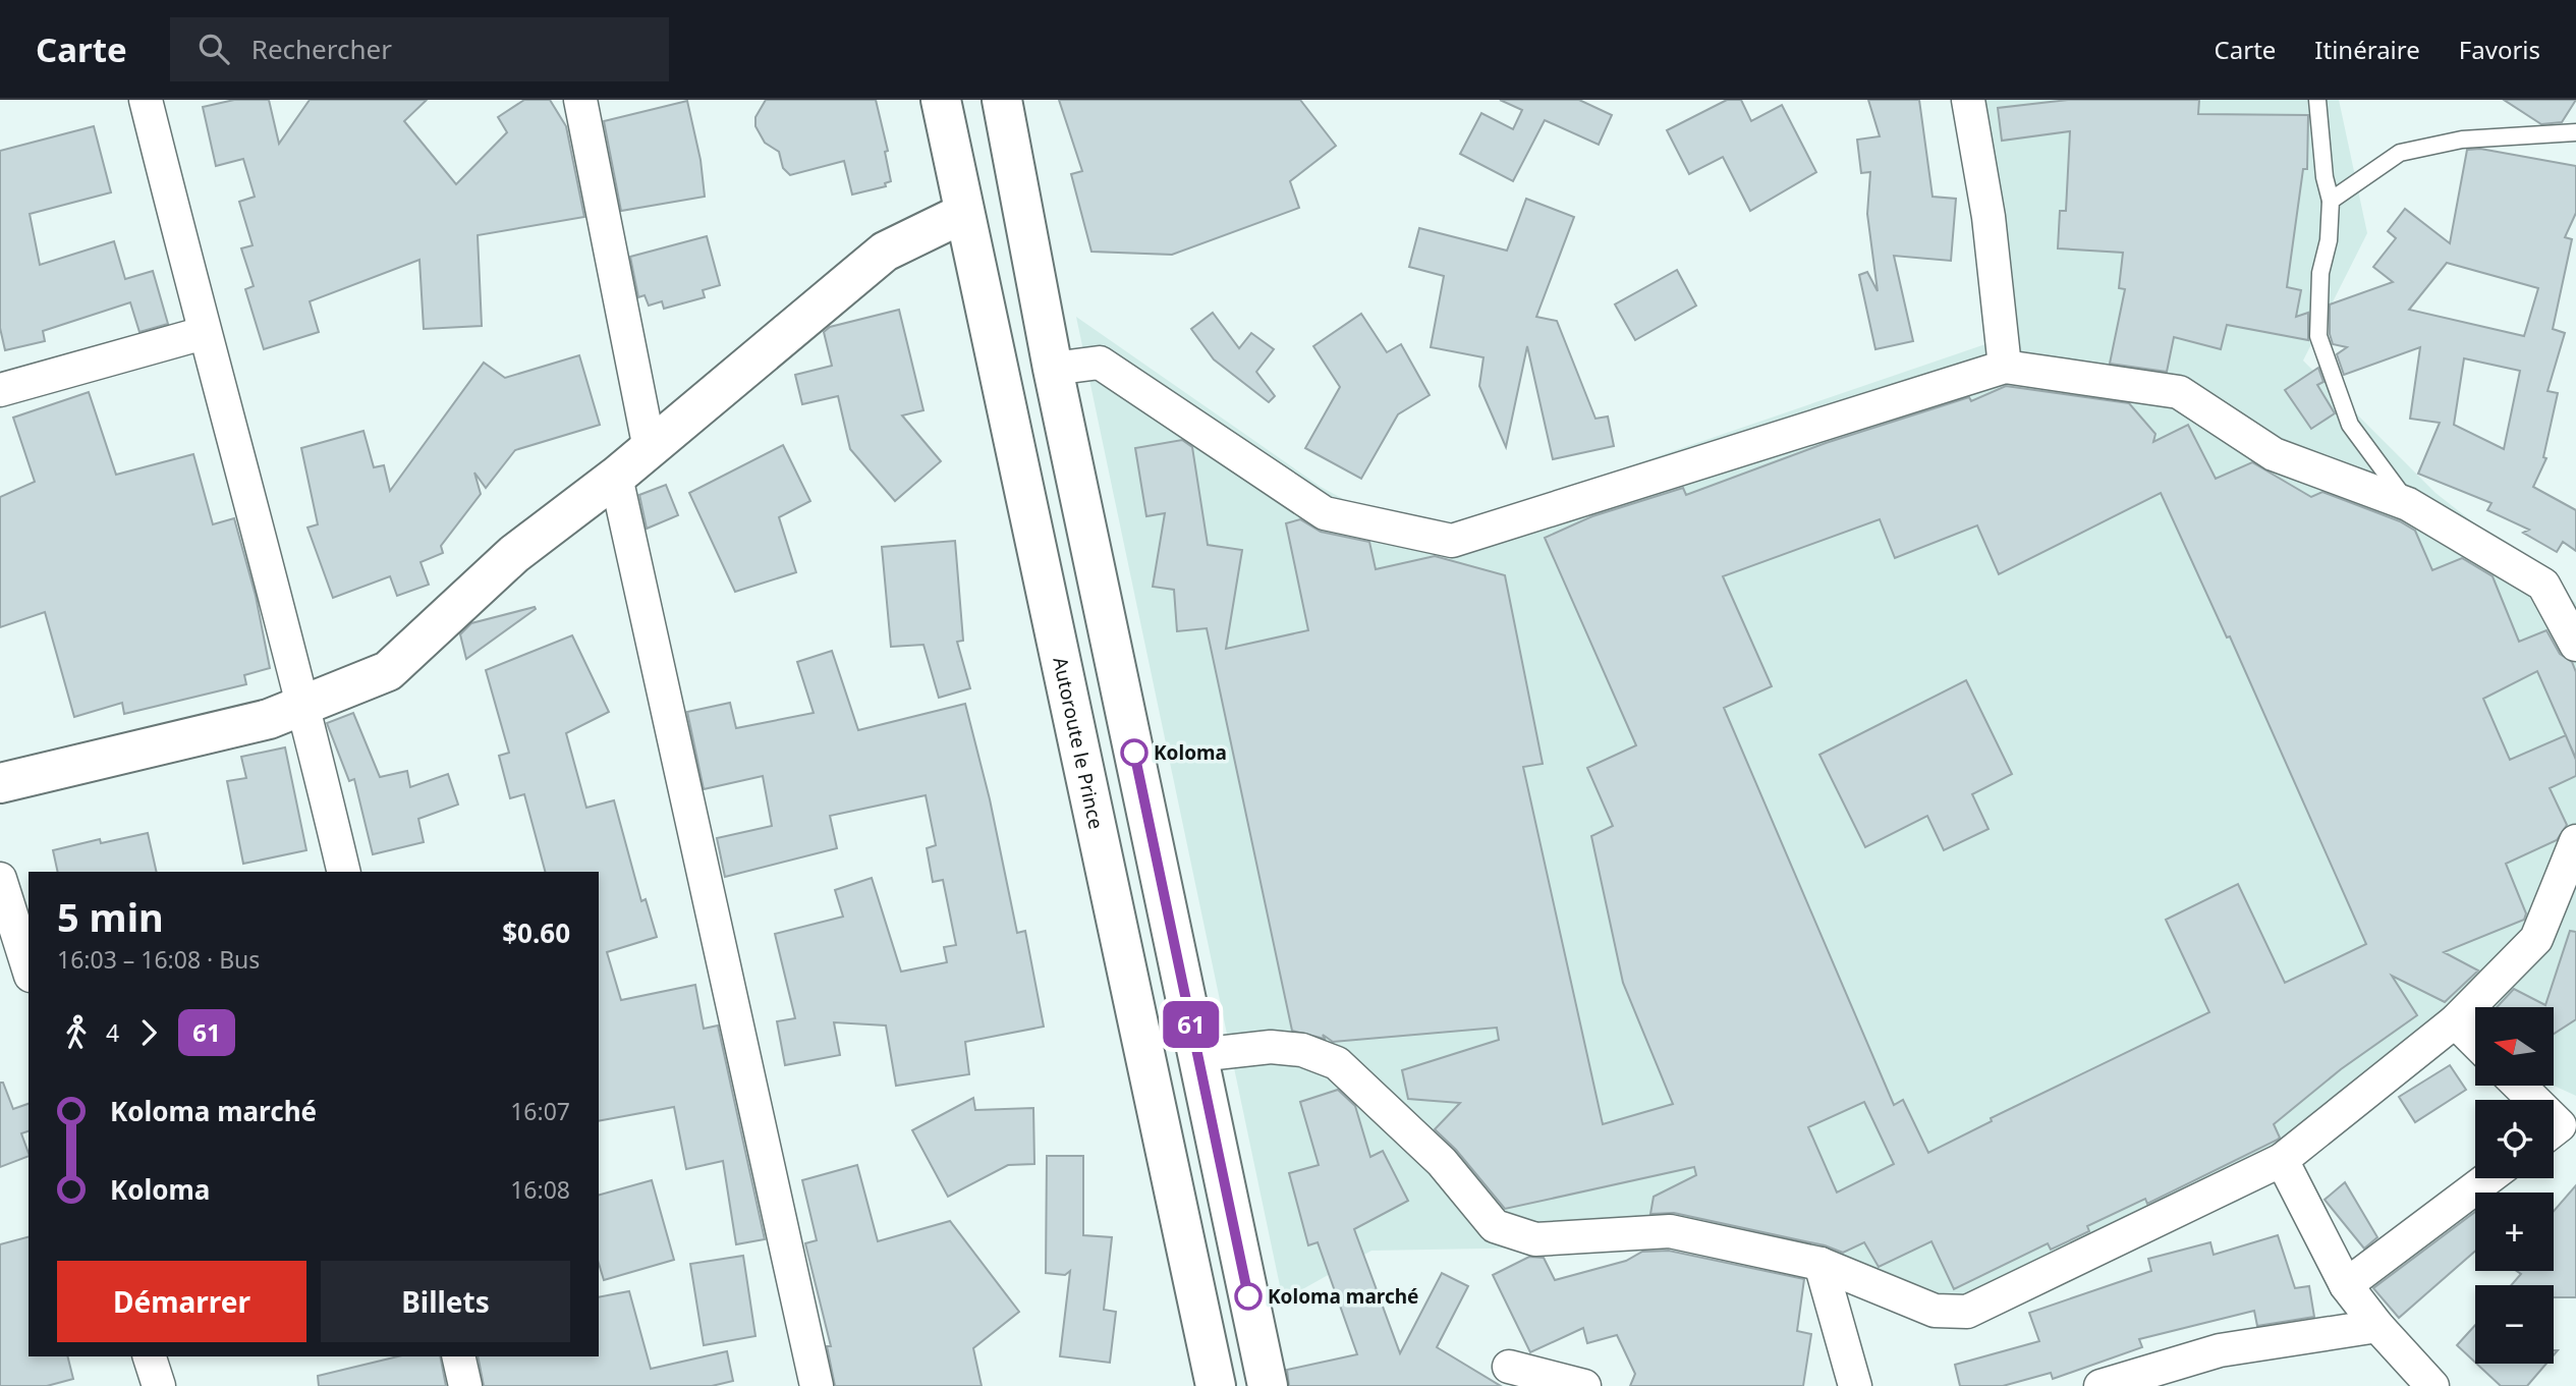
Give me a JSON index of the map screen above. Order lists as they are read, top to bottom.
{
  "streets": {
    "main road": ["Autoroute le Prince"]
  },
  "places": ["Koloma", "Koloma marché"],
  "lines": ["bus line 61"],
  "north": "left",
  "page": {
    "header": "Carte",
    "search": "Rechercher",
    "nav": ["Carte", "Itinéraire", "Favoris"],
    "on_map": "61",
    "heading": ["5 min", "16:03 – 16:08 · Bus", "$0.60"],
    "legs": ["4", "61"],
    "map_buttons": ["+", "−"],
    "list": [
      {
        "name": "Koloma marché",
        "value": "16:07"
      },
      {
        "name": "Koloma",
        "value": "16:08"
      }
    ],
    "buttons": ["Démarrer", "Billets"]
  }
}
